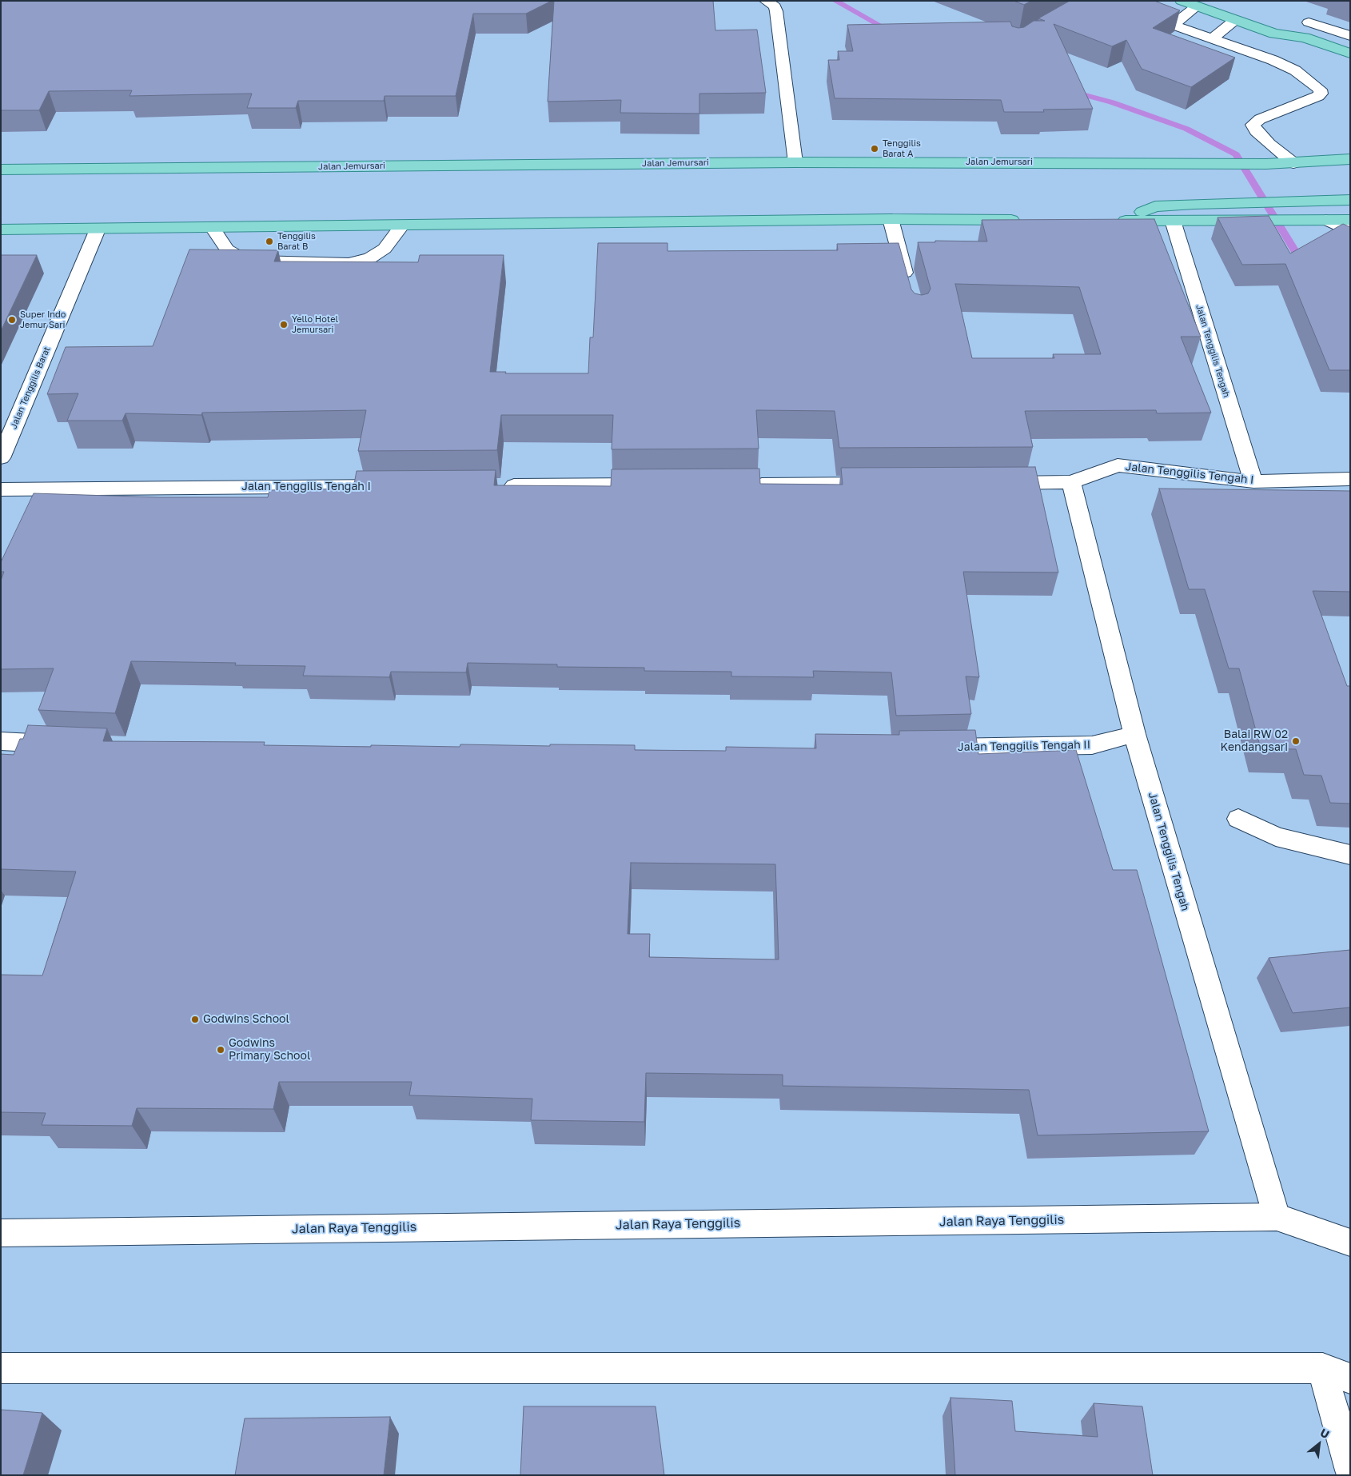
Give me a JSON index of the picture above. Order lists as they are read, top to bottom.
{
  "streets": {
    "main road": ["Jalan Jemursari"],
    "street": [
      "Jalan Tenggilis Tengah",
      "Jalan Tenggilis Barat",
      "Jalan Tenggilis Tengah I",
      "Jalan Tenggilis Tengah II",
      "Jalan Raya Tenggilis"
    ]
  },
  "crossings": [
    ["Jalan Tenggilis Tengah", "Jalan Tenggilis Tengah I"],
    ["Jalan Tenggilis Tengah", "Jalan Tenggilis Tengah II"],
    ["Jalan Tenggilis Tengah", "Jalan Raya Tenggilis"]
  ],
  "places": [
    "Tenggilis Barat A",
    "Tenggilis Barat B",
    "Super Indo Jemur Sari",
    "Yello Hotel Jemursari",
    "Balai RW 02 Kendangsari",
    "Godwins School",
    "Godwins Primary School"
  ],
  "north": "top right"
}
